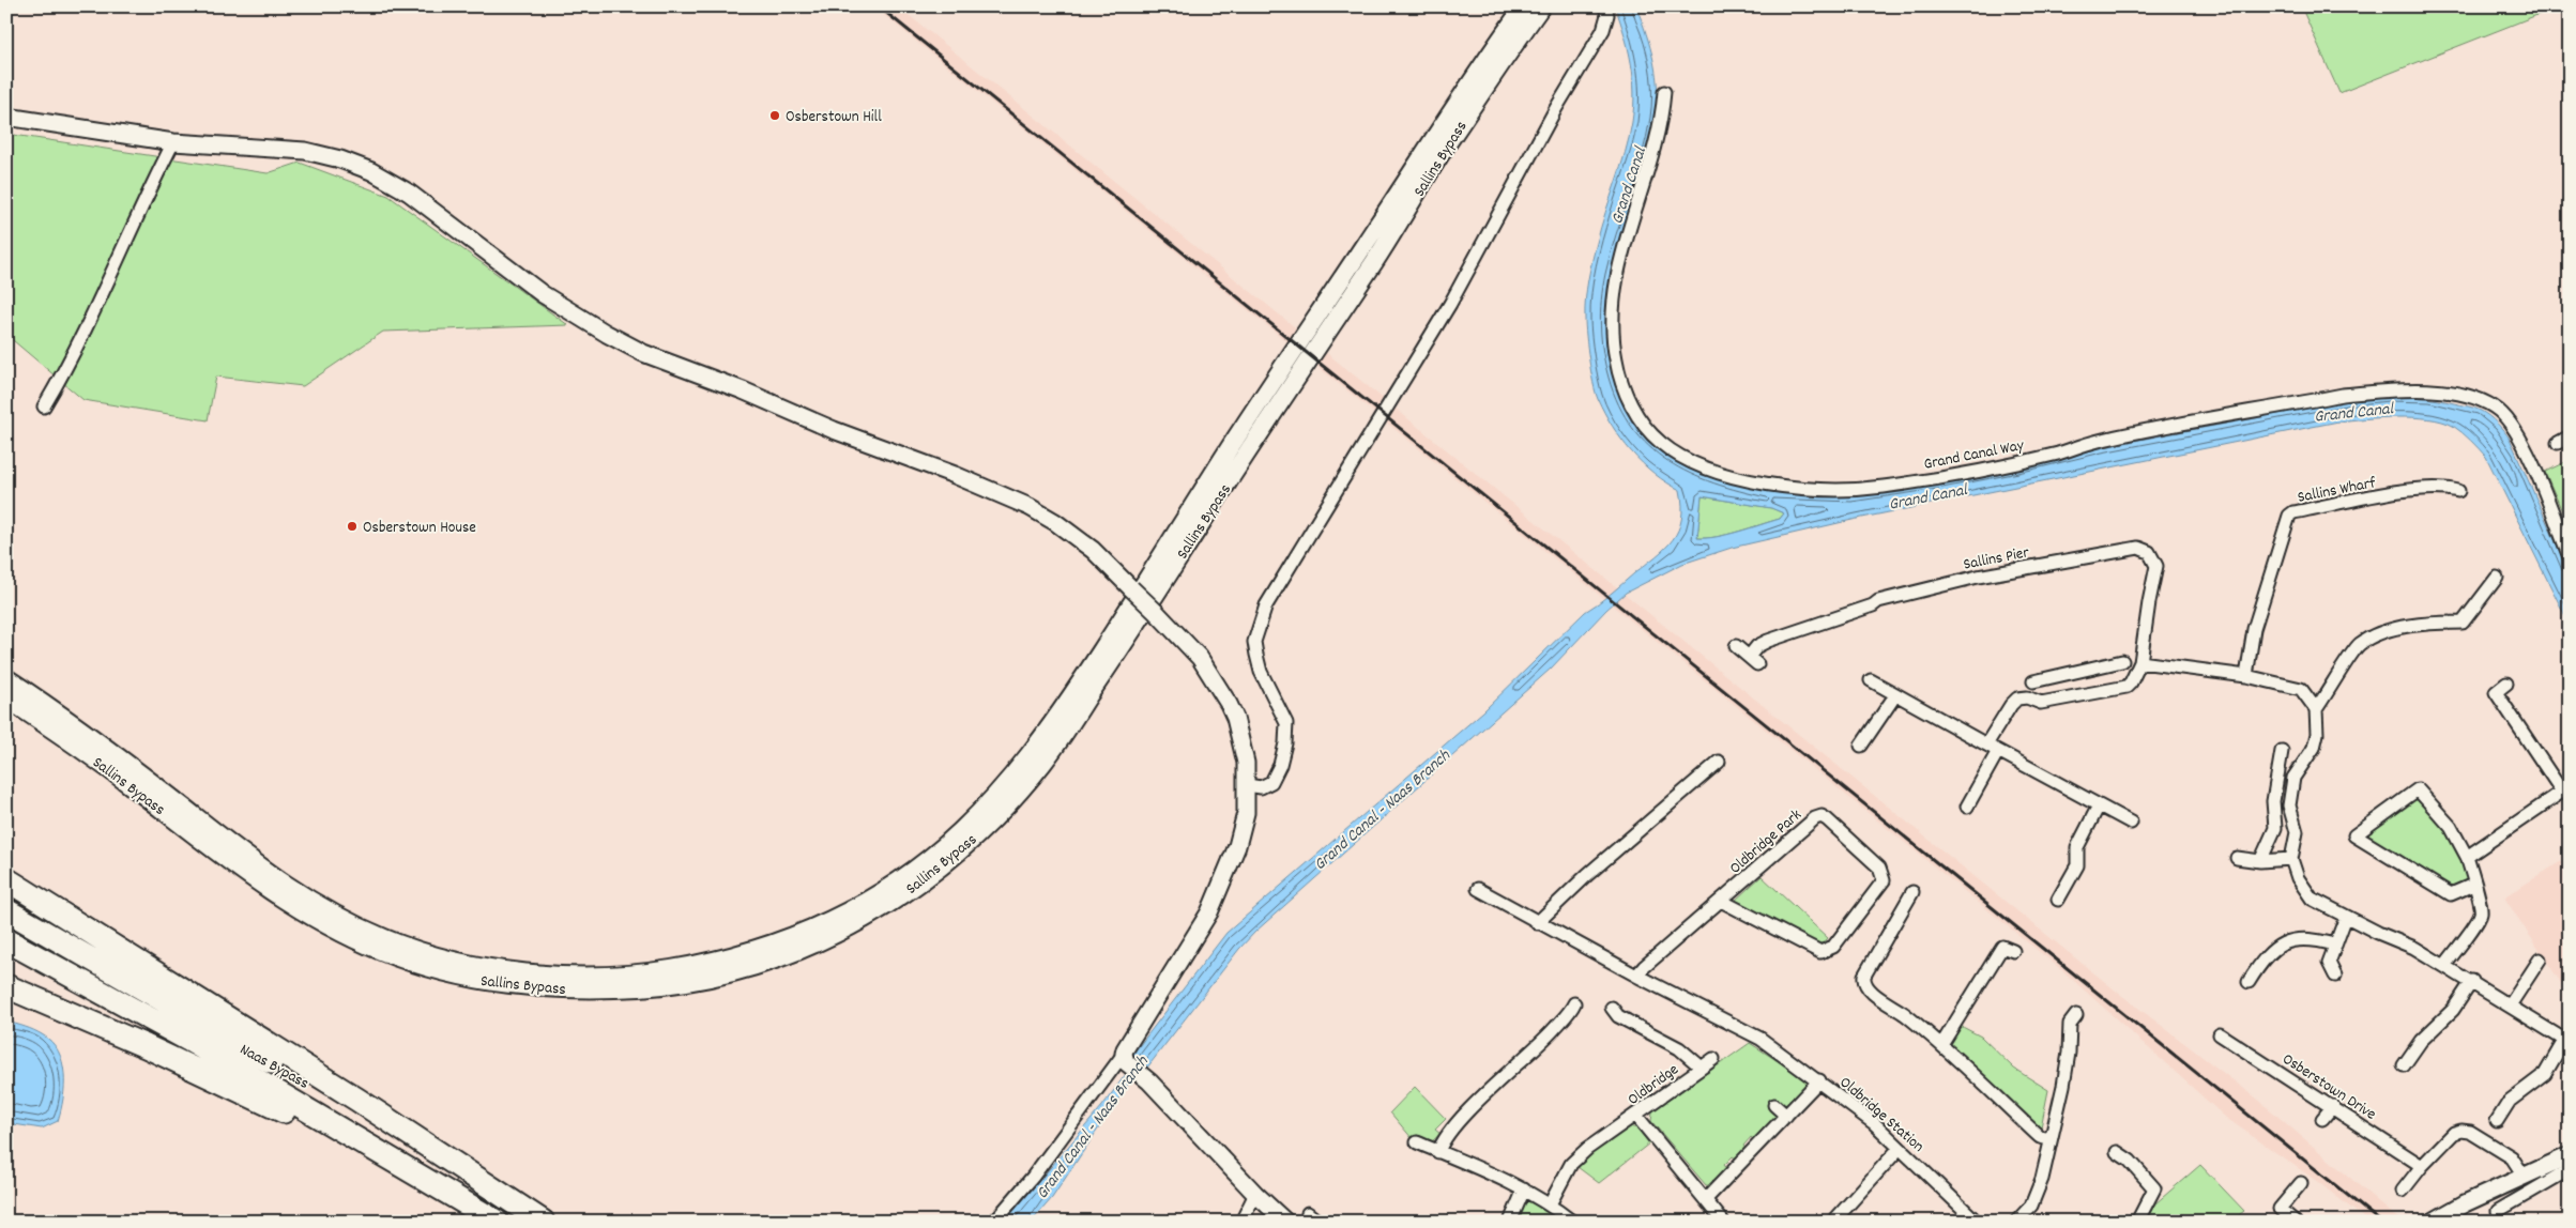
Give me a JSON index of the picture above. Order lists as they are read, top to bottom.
{
  "streets": {
    "highway": ["Naas Bypass"],
    "main road": ["Sallins Bypass"],
    "street": [
      "Grand Canal Way",
      "Sallins Wharf",
      "Sallins Pier",
      "Oldbridge Park",
      "Oldbridge",
      "Osberstown Drive",
      "Oldbridge Station"
    ]
  },
  "crossings": [
    ["Oldbridge Park", "Oldbridge Station"]
  ],
  "water": ["Grand Canal", "Grand Canal - Naas Branch"],
  "places": ["Osberstown Hill", "Osberstown House"]
}
